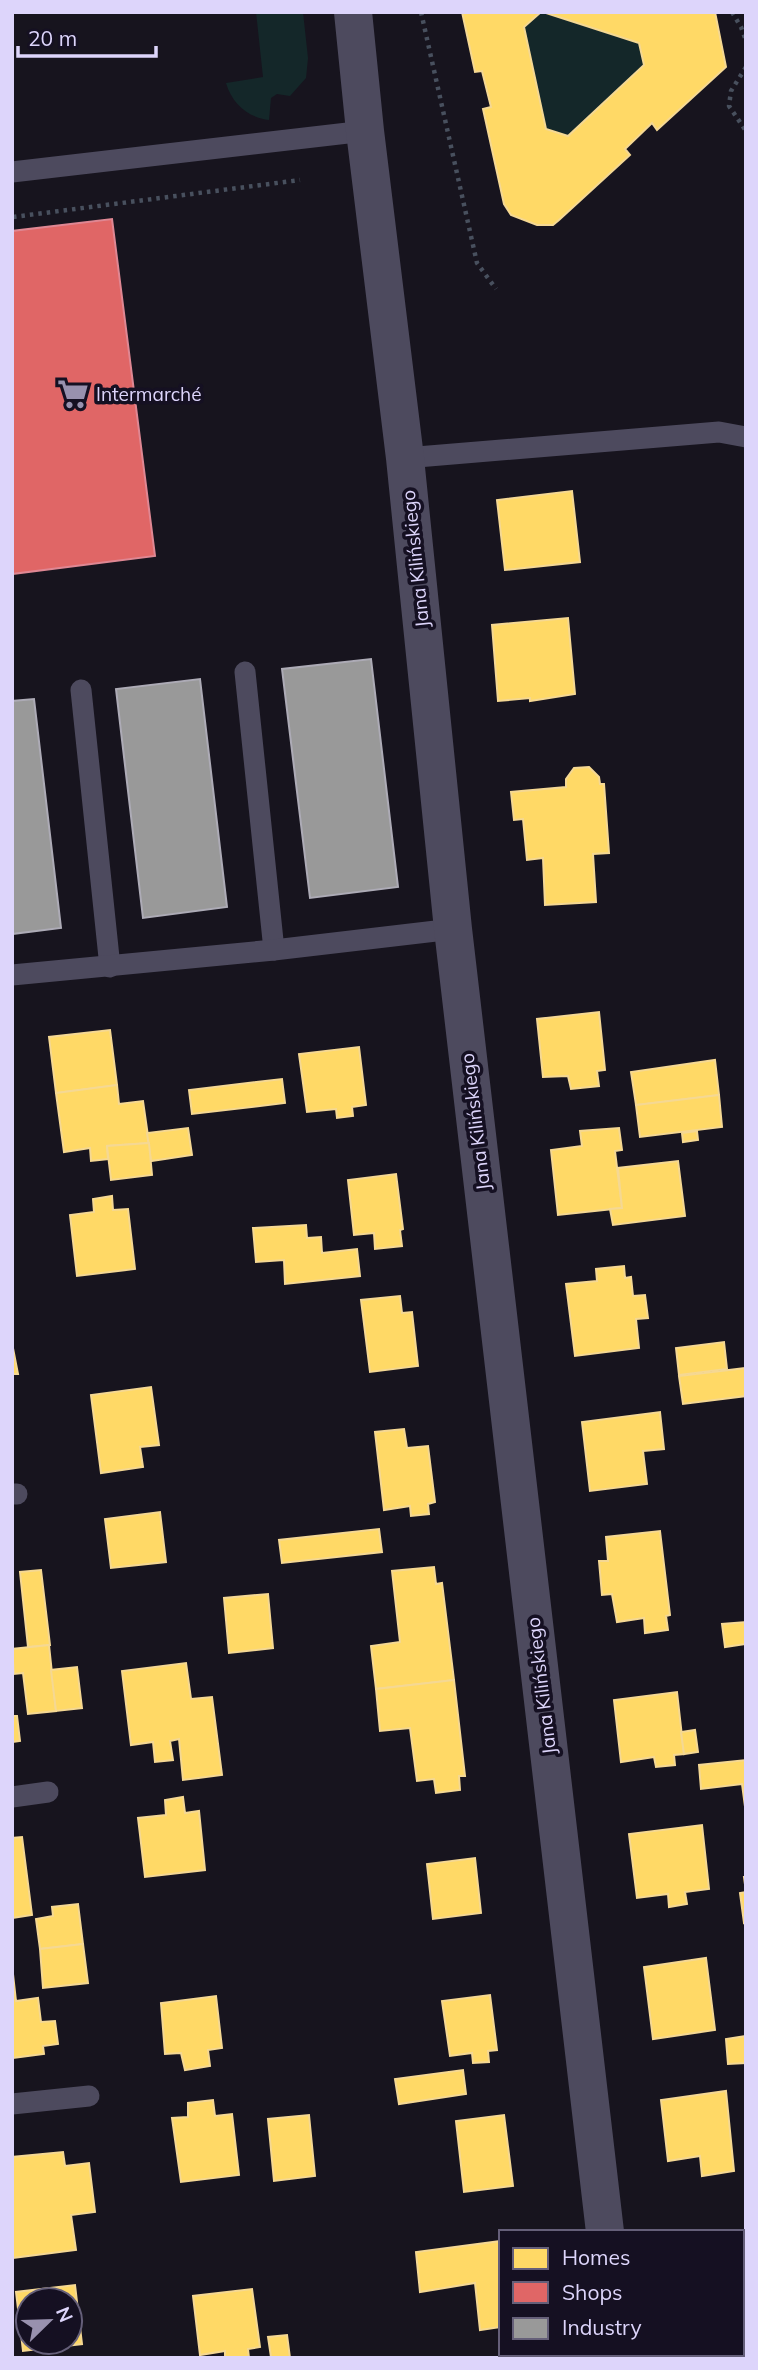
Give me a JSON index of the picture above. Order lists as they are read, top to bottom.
{
  "streets": {
    "street": ["Jana Kilińskiego"]
  },
  "places": {
    "supermarket": ["Intermarché"]
  },
  "legend": ["Homes", "Shops", "Industry"],
  "scale_bar": "20 m",
  "north": "top right"
}
